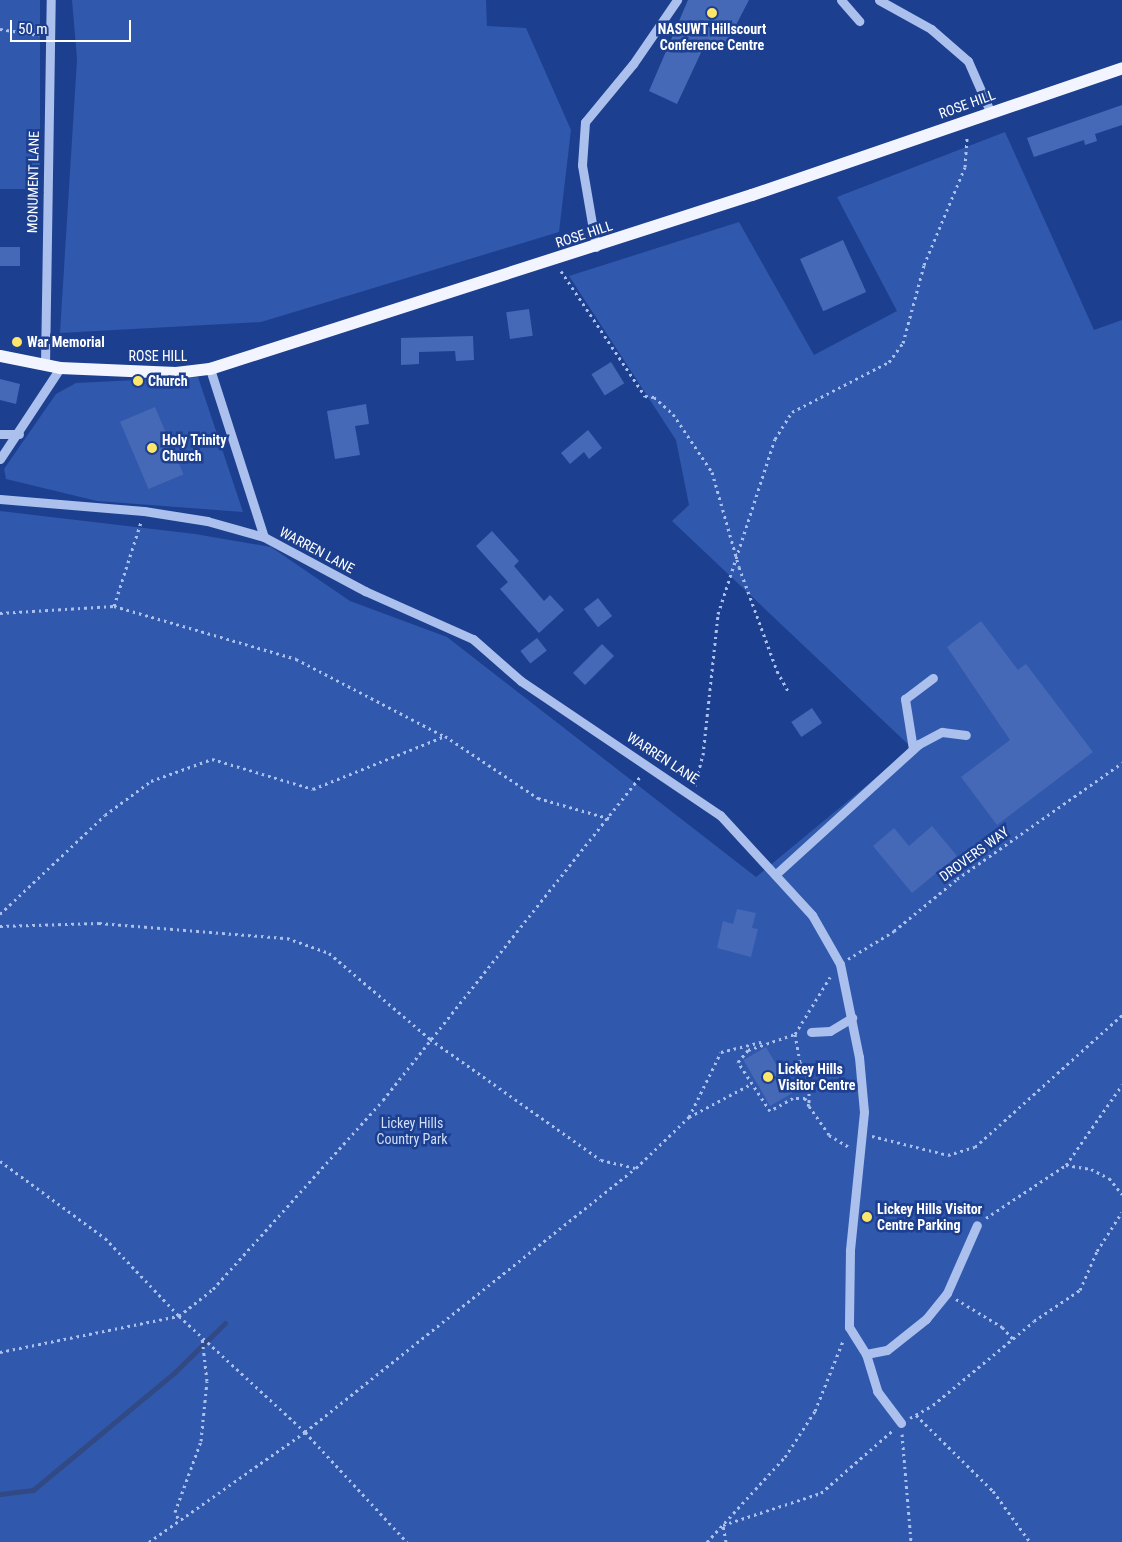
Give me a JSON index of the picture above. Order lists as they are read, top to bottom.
{
  "streets": {
    "main road": ["ROSE HILL"],
    "street": ["MONUMENT LANE", "WARREN LANE"],
    "path": ["DROVERS WAY"]
  },
  "crossings": [
    ["ROSE HILL", "MONUMENT LANE"],
    ["ROSE HILL", "WARREN LANE"],
    ["WARREN LANE", "DROVERS WAY"]
  ],
  "parks": ["Lickey Hills Country Park"],
  "places": [
    "NASUWT Hillscourt Conference Centre",
    "War Memorial",
    "Church",
    "Holy Trinity Church",
    "Lickey Hills Visitor Centre",
    "Lickey Hills Visitor Centre Parking"
  ],
  "scale_bar": "50 m"
}
